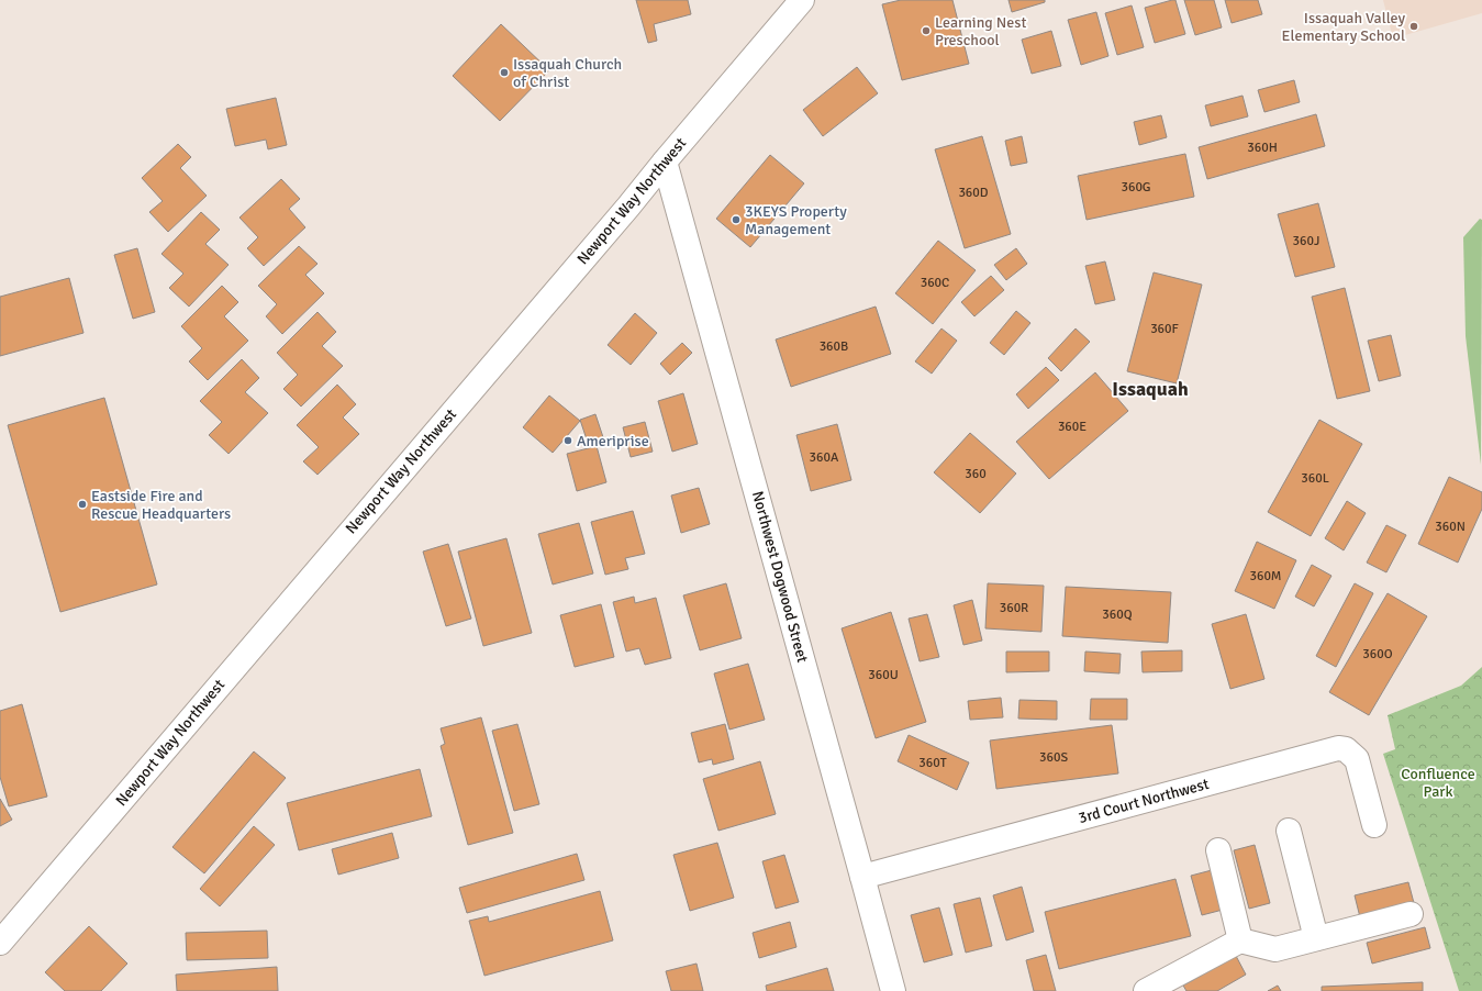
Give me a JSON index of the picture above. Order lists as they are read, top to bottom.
{
  "streets": {
    "street": ["Newport Way Northwest", "Northwest Dogwood Street", "3rd Court Northwest"]
  },
  "crossings": [
    ["Newport Way Northwest", "Northwest Dogwood Street"],
    ["Northwest Dogwood Street", "3rd Court Northwest"]
  ],
  "districts": ["Issaquah"],
  "parks": ["Confluence Park"],
  "places": [
    "Issaquah Valley Elementary School",
    "Learning Nest Preschool",
    "Issaquah Church of Christ",
    "3KEYS Property Management",
    "Ameriprise",
    "Eastside Fire and Rescue Headquarters"
  ],
  "house_numbers": [
    "360H",
    "360G",
    "360D",
    "360J",
    "360C",
    "360F",
    "360B",
    "360E",
    "360A",
    "360",
    "360L",
    "360N",
    "360M",
    "360R",
    "360Q",
    "360O",
    "360U",
    "360S",
    "360T"
  ]
}
